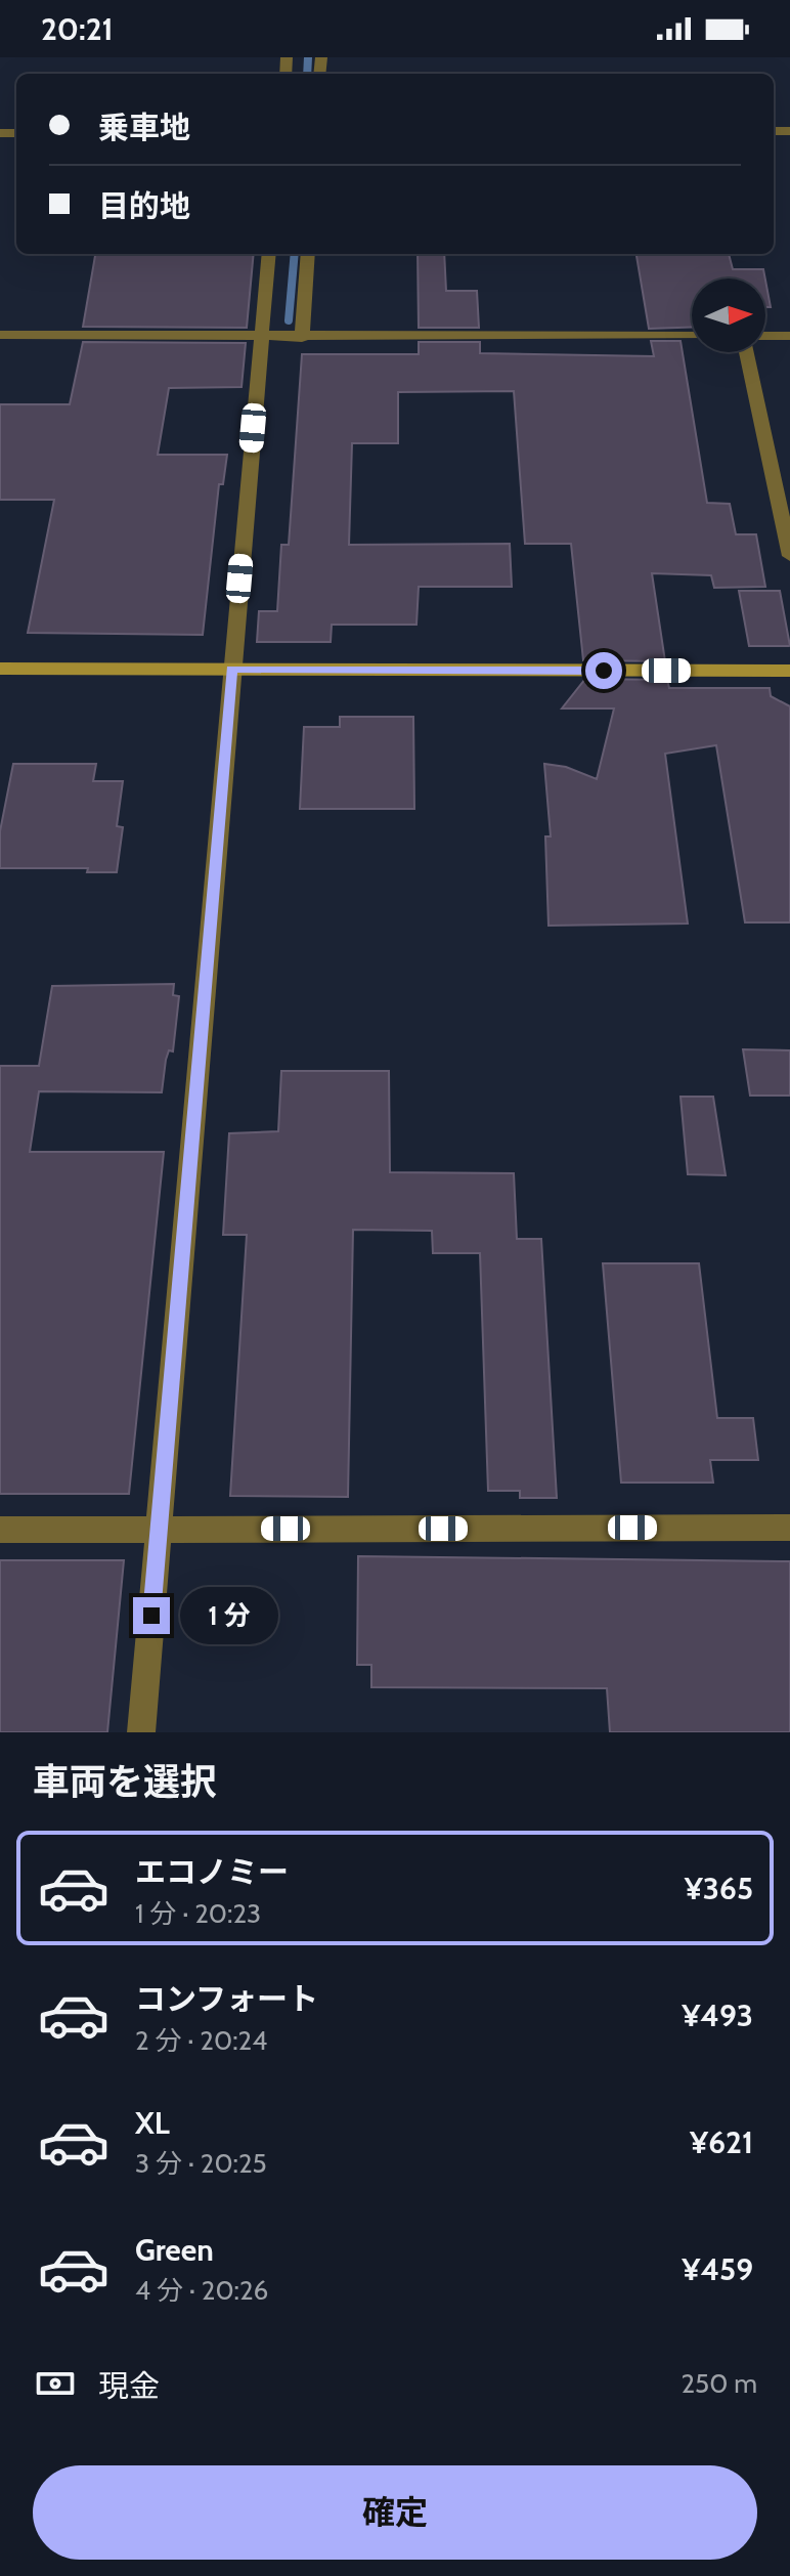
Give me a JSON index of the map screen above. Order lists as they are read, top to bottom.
{
  "north": "right",
  "page": {
    "status": "20:21",
    "banner": ["乗車地", "目的地"],
    "bubble": "1 分",
    "heading": "車両を選択",
    "list": [
      {
        "name": "エコノミー",
        "note": "1 分 · 20:23",
        "value": "¥365"
      },
      {
        "name": "コンフォート",
        "note": "2 分 · 20:24",
        "value": "¥493"
      },
      {
        "name": "XL",
        "note": "3 分 · 20:25",
        "value": "¥621"
      },
      {
        "name": "Green",
        "note": "4 分 · 20:26",
        "value": "¥459"
      }
    ],
    "pay": ["現金", "250 m"],
    "buttons": "確定"
  }
}
